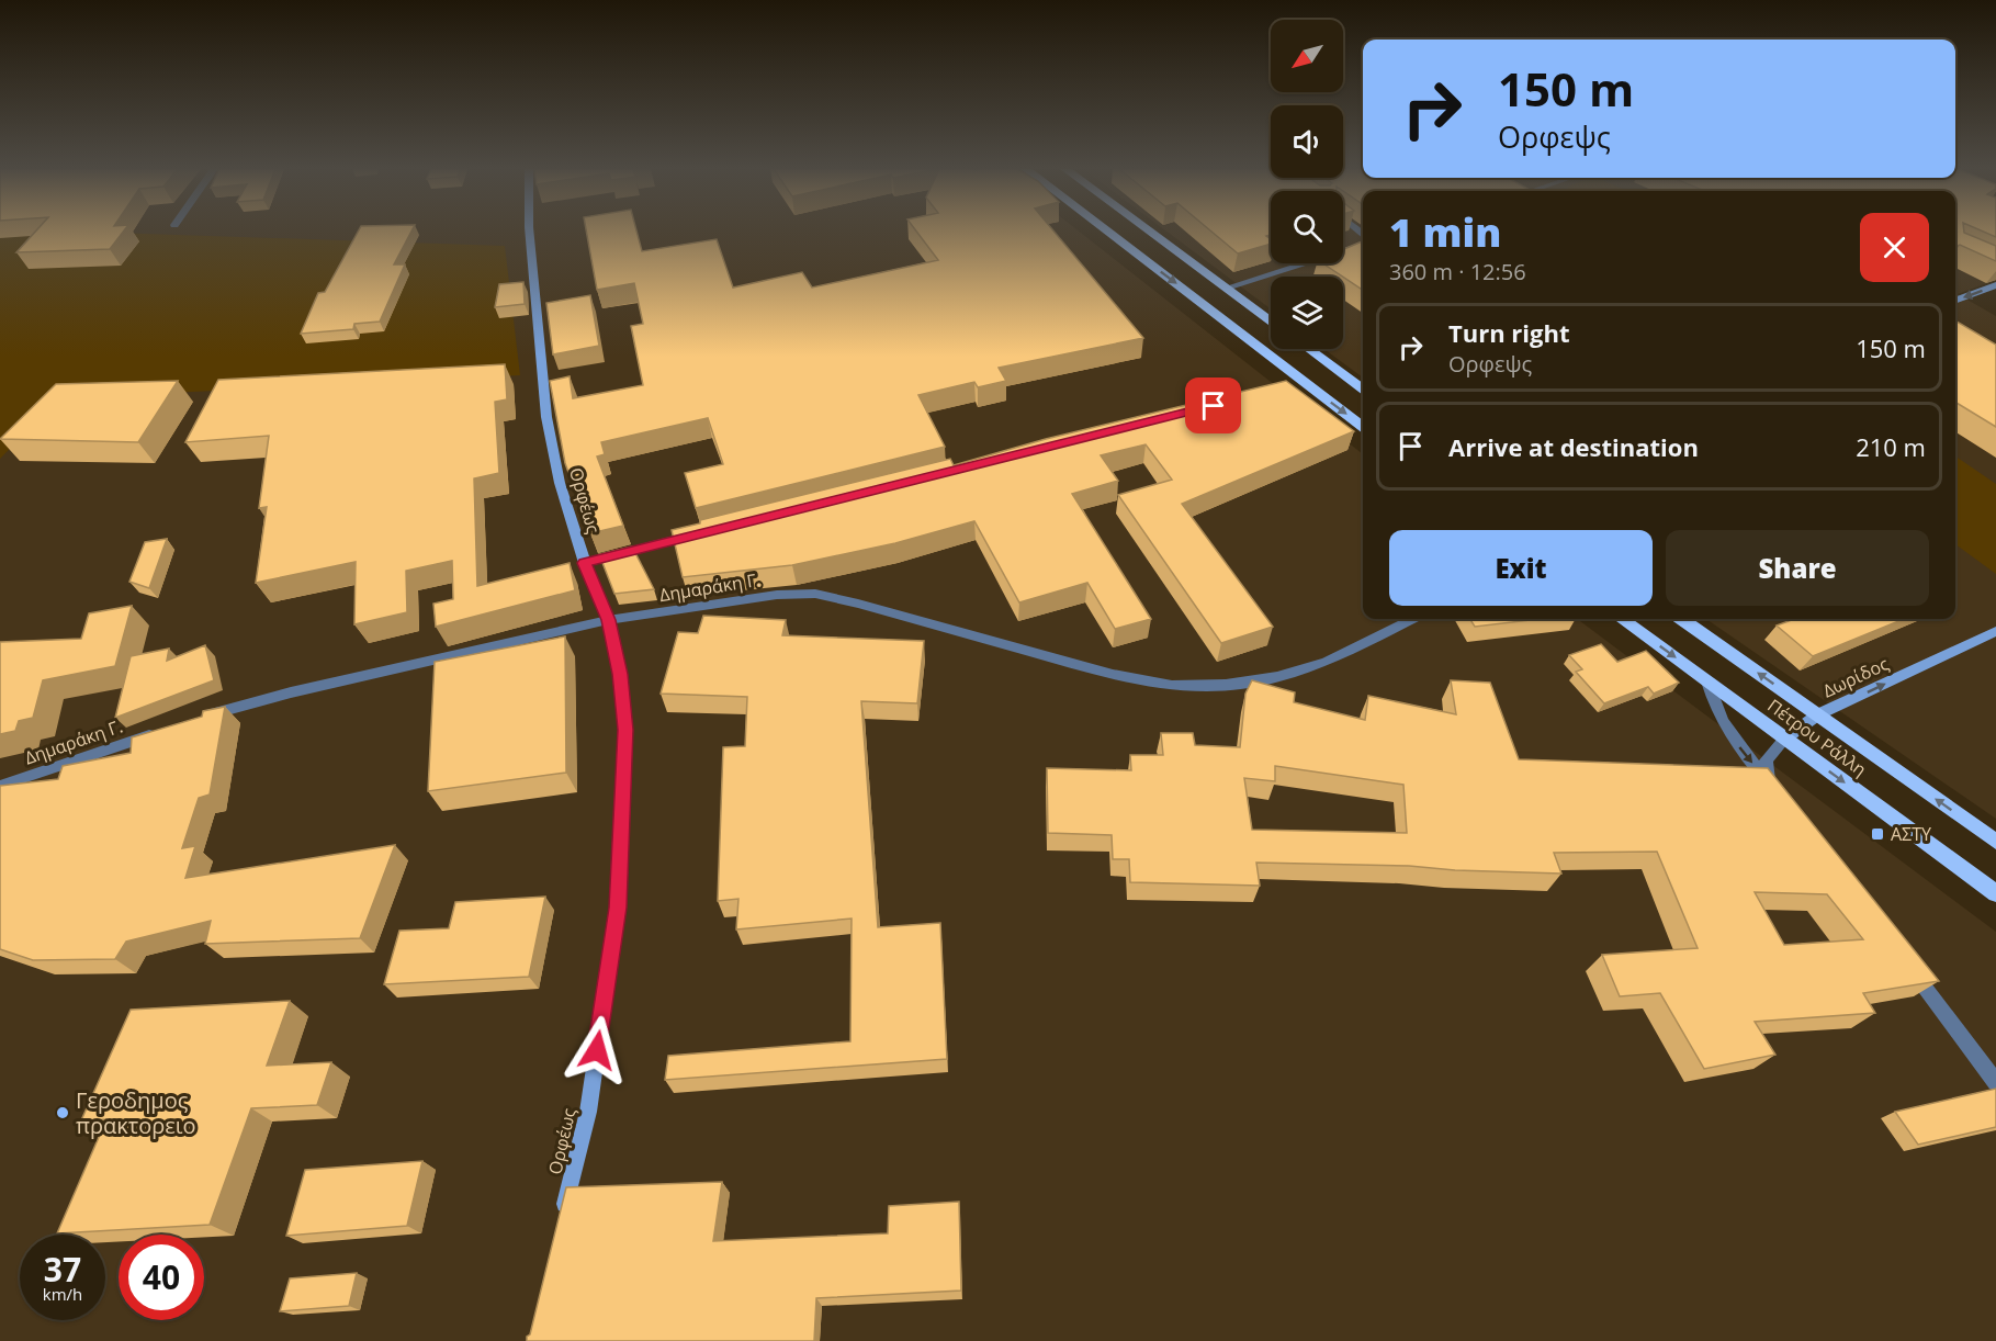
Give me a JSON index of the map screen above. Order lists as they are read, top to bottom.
{
  "streets": {
    "main road": ["Πέτρου Ράλλη"],
    "street": ["Ορφέως", "Δημαράκη Γ.", "Δωρίδος"]
  },
  "crossings": [
    ["Ορφέως", "Δημαράκη Γ."],
    ["Δωρίδος", "Πέτρου Ράλλη"]
  ],
  "places": {
    "transit": ["ΑΣΤΥ"],
    "other": ["Γεροδημος πρακτορειο"]
  },
  "north": "bottom left",
  "page": {
    "turn": ["150 m", "Ορφεψς"],
    "heading": ["1 min", "360 m · 12:56"],
    "list": [
      {
        "name": "Turn right",
        "note": "Ορφεψς",
        "value": "150 m"
      },
      {
        "name": "Arrive at destination",
        "value": "210 m"
      }
    ],
    "buttons": ["Exit", "Share"],
    "speed": "37 km/h",
    "limit": "40"
  }
}
